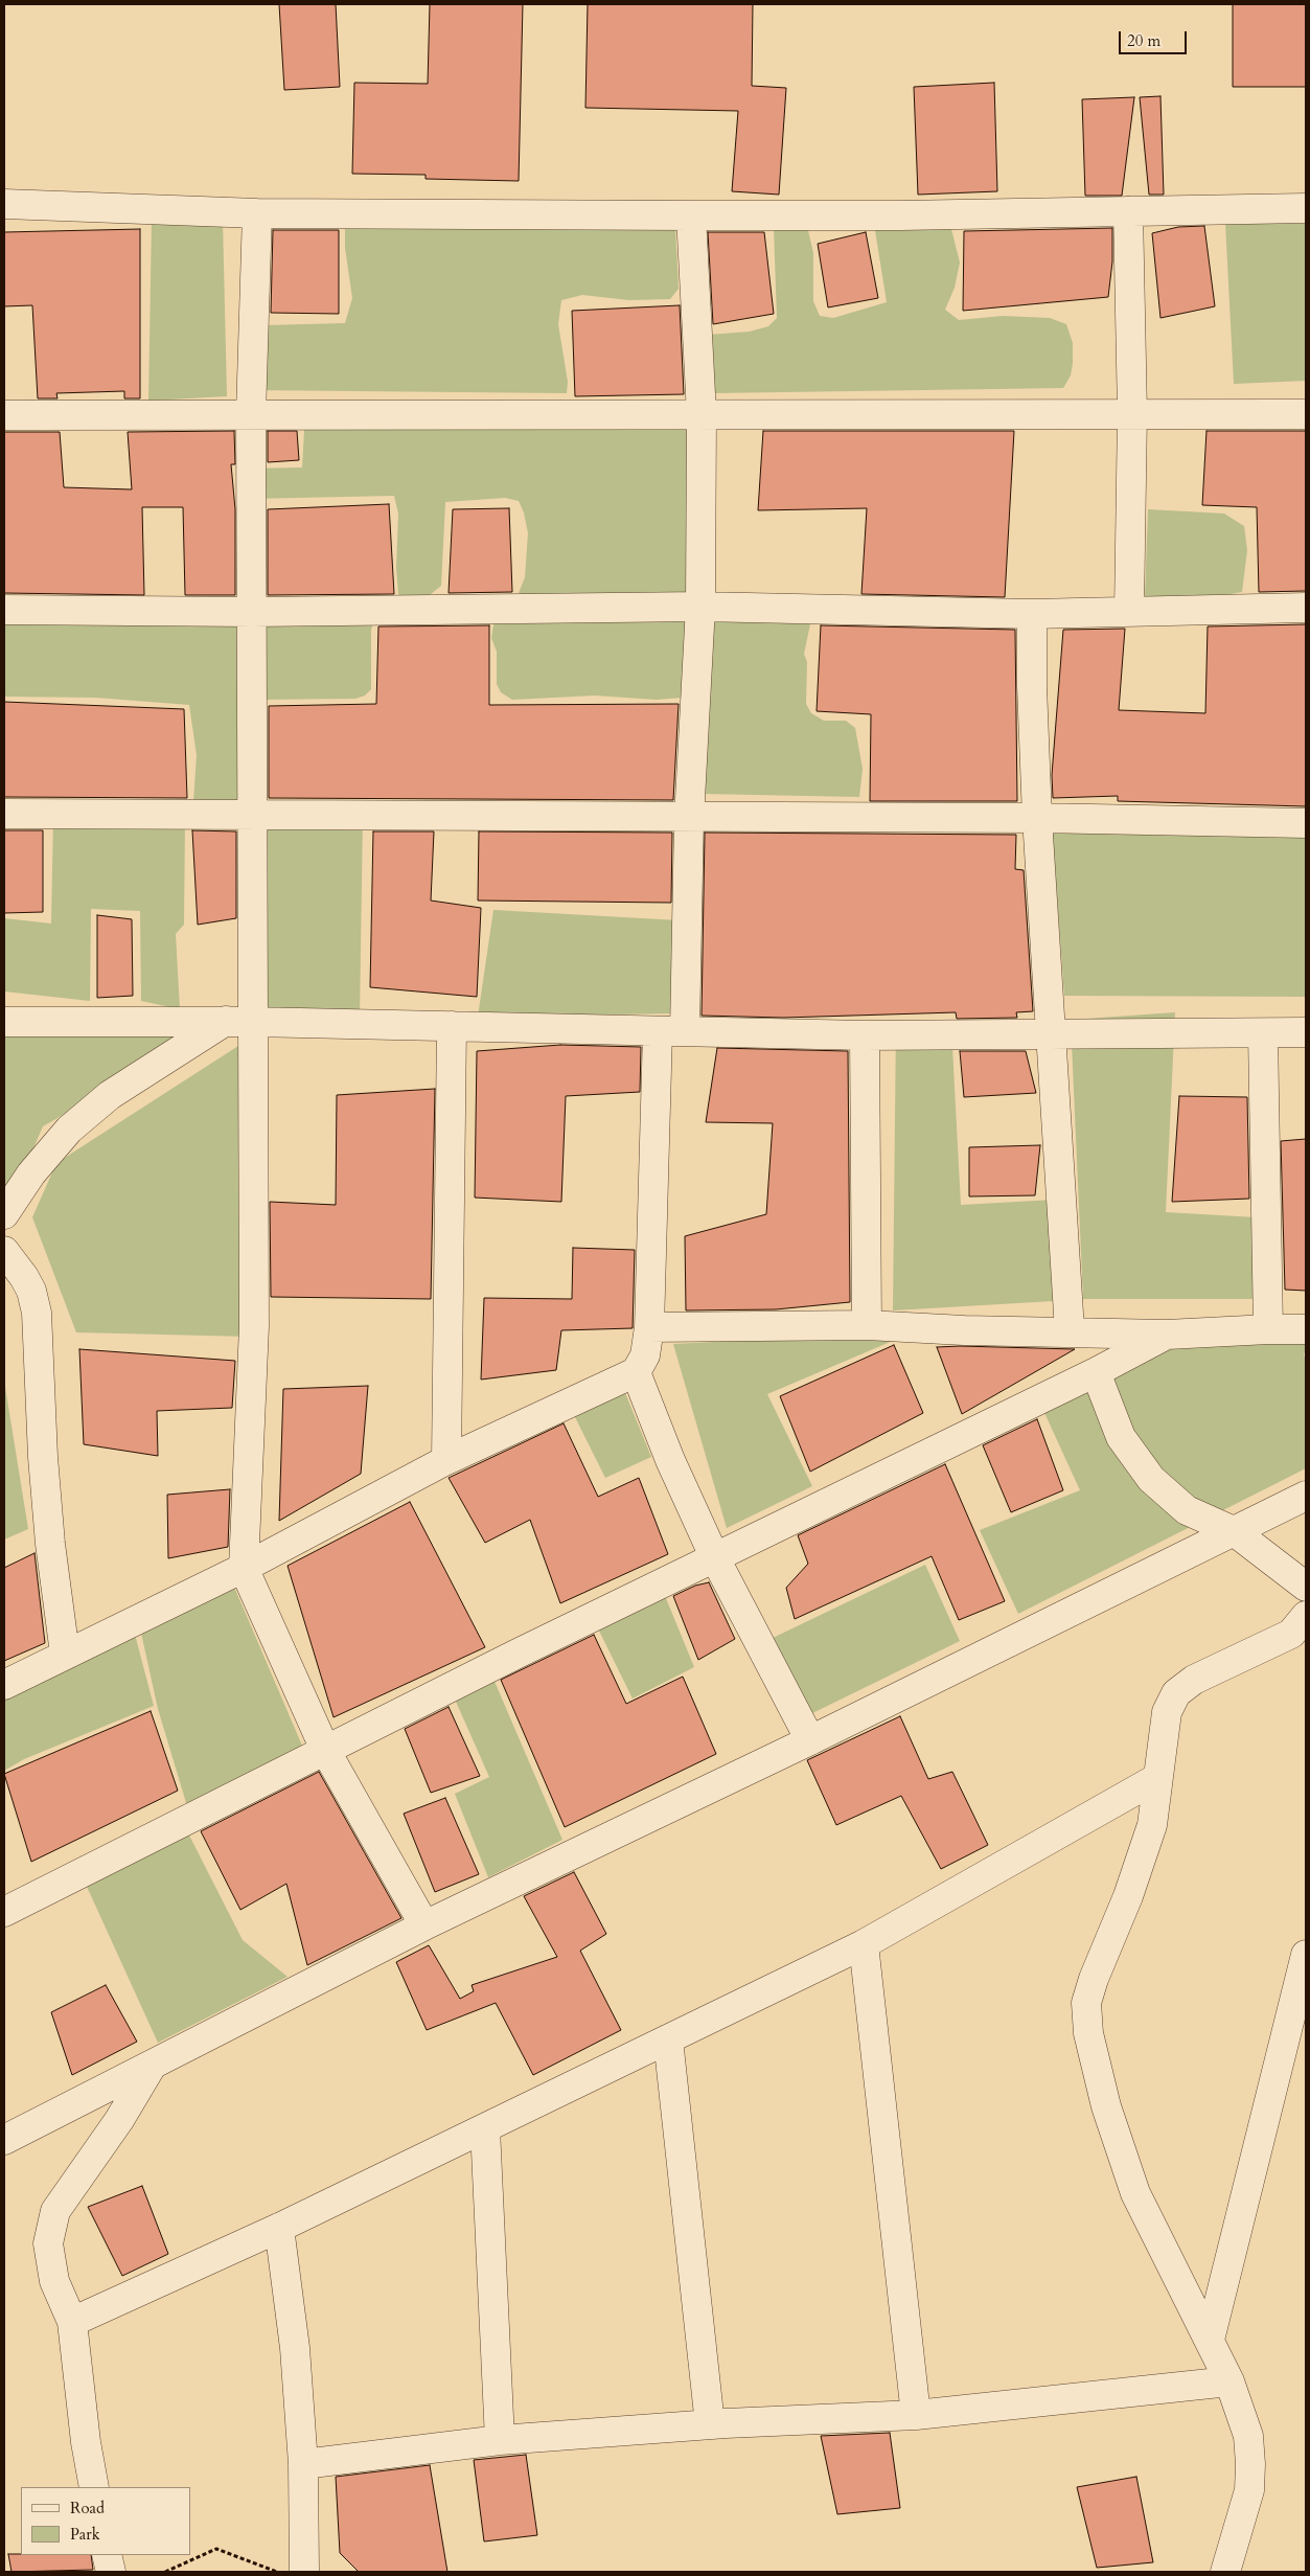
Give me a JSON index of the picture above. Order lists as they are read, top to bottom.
{
  "legend": ["Road", "Park"],
  "scale_bar": "20 m"
}
